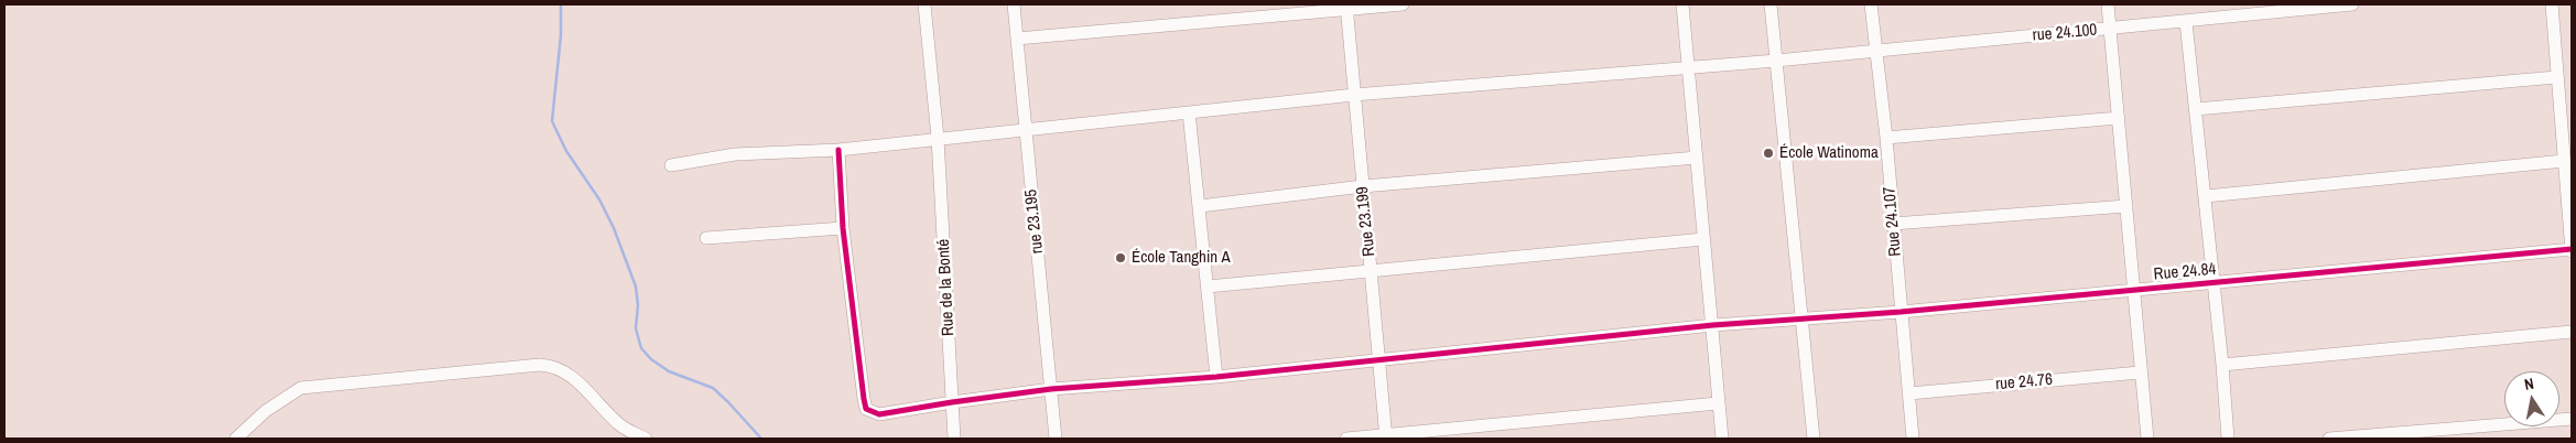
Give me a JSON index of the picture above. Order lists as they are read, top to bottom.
{
  "streets": {
    "street": [
      "rue 24.100",
      "rue 23.195",
      "Rue 23.199",
      "Rue 24.107",
      "Rue 24.84",
      "Rue de la Bonté",
      "rue 24.76"
    ]
  },
  "crossings": [
    ["rue 24.100", "rue 23.195"],
    ["rue 24.100", "Rue 23.199"],
    ["rue 24.100", "Rue 24.107"],
    ["rue 24.100", "Rue de la Bonté"],
    ["rue 23.195", "Rue 24.84"],
    ["Rue 23.199", "Rue 24.84"],
    ["Rue 24.107", "Rue 24.84"],
    ["Rue 24.107", "rue 24.76"],
    ["Rue 24.84", "Rue de la Bonté"]
  ],
  "places": ["École Watinoma", "École Tanghin A"],
  "north": "top"
}
